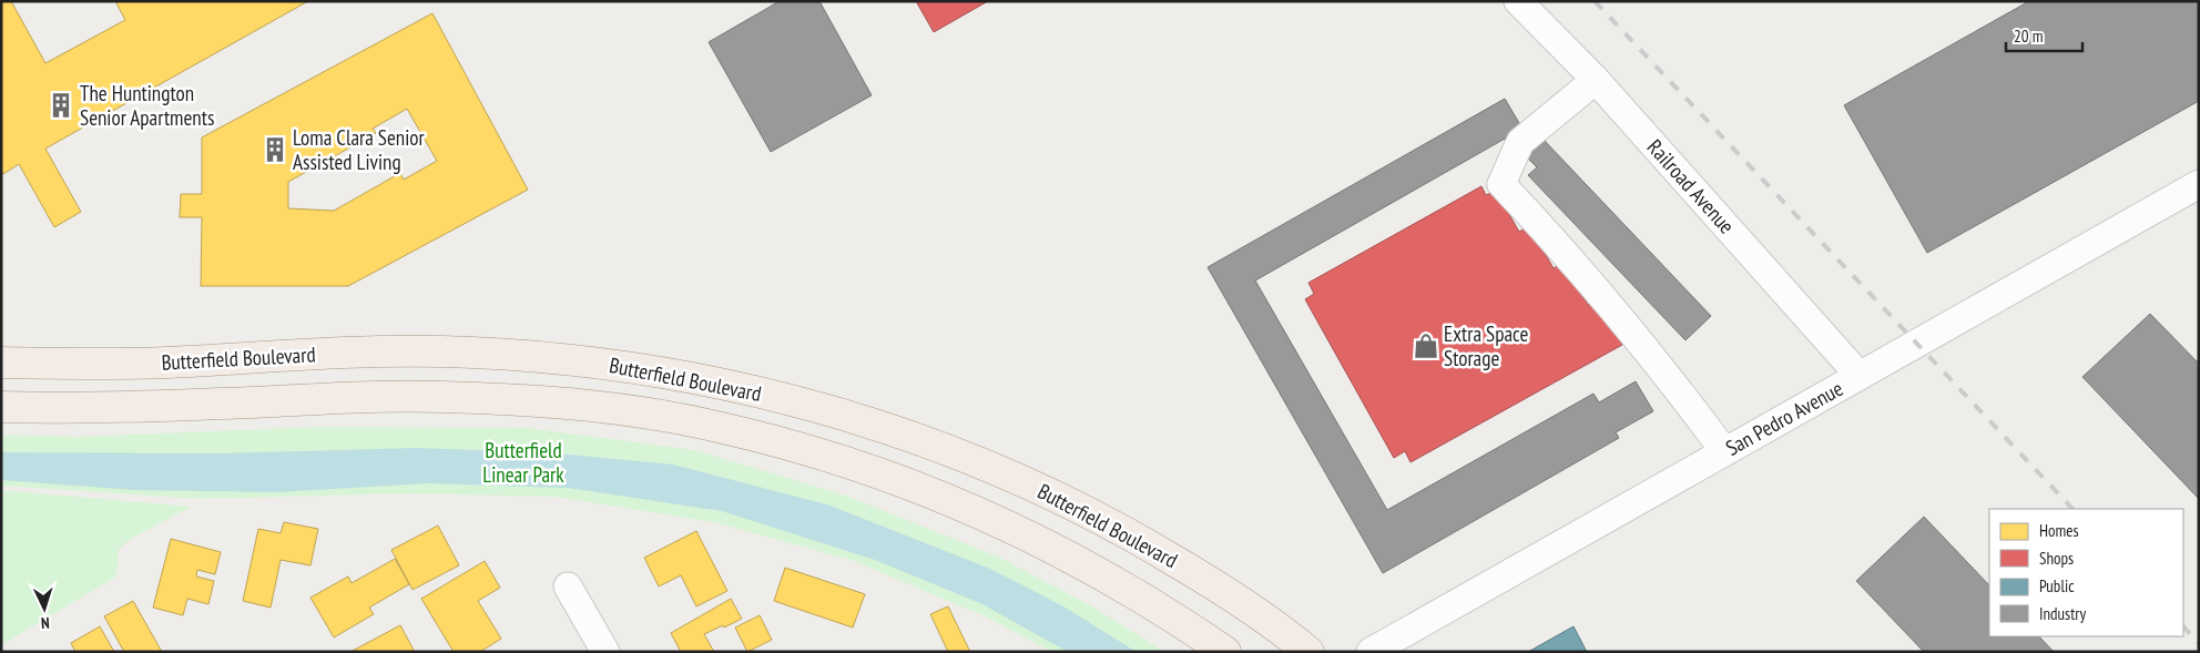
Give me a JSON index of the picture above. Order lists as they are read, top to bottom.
{
  "streets": {
    "main road": ["Butterfield Boulevard"],
    "street": ["Railroad Avenue", "San Pedro Avenue"]
  },
  "crossings": [
    ["Railroad Avenue", "San Pedro Avenue"]
  ],
  "parks": ["Butterfield Linear Park"],
  "places": {
    "building": ["The Huntington Senior Apartments", "Loma Clara Senior Assisted Living"],
    "shop": ["Extra Space Storage"]
  },
  "legend": [
    "Homes",
    "Shops",
    "Public",
    "Industry"
  ],
  "scale_bar": "20 m",
  "north": "bottom"
}
